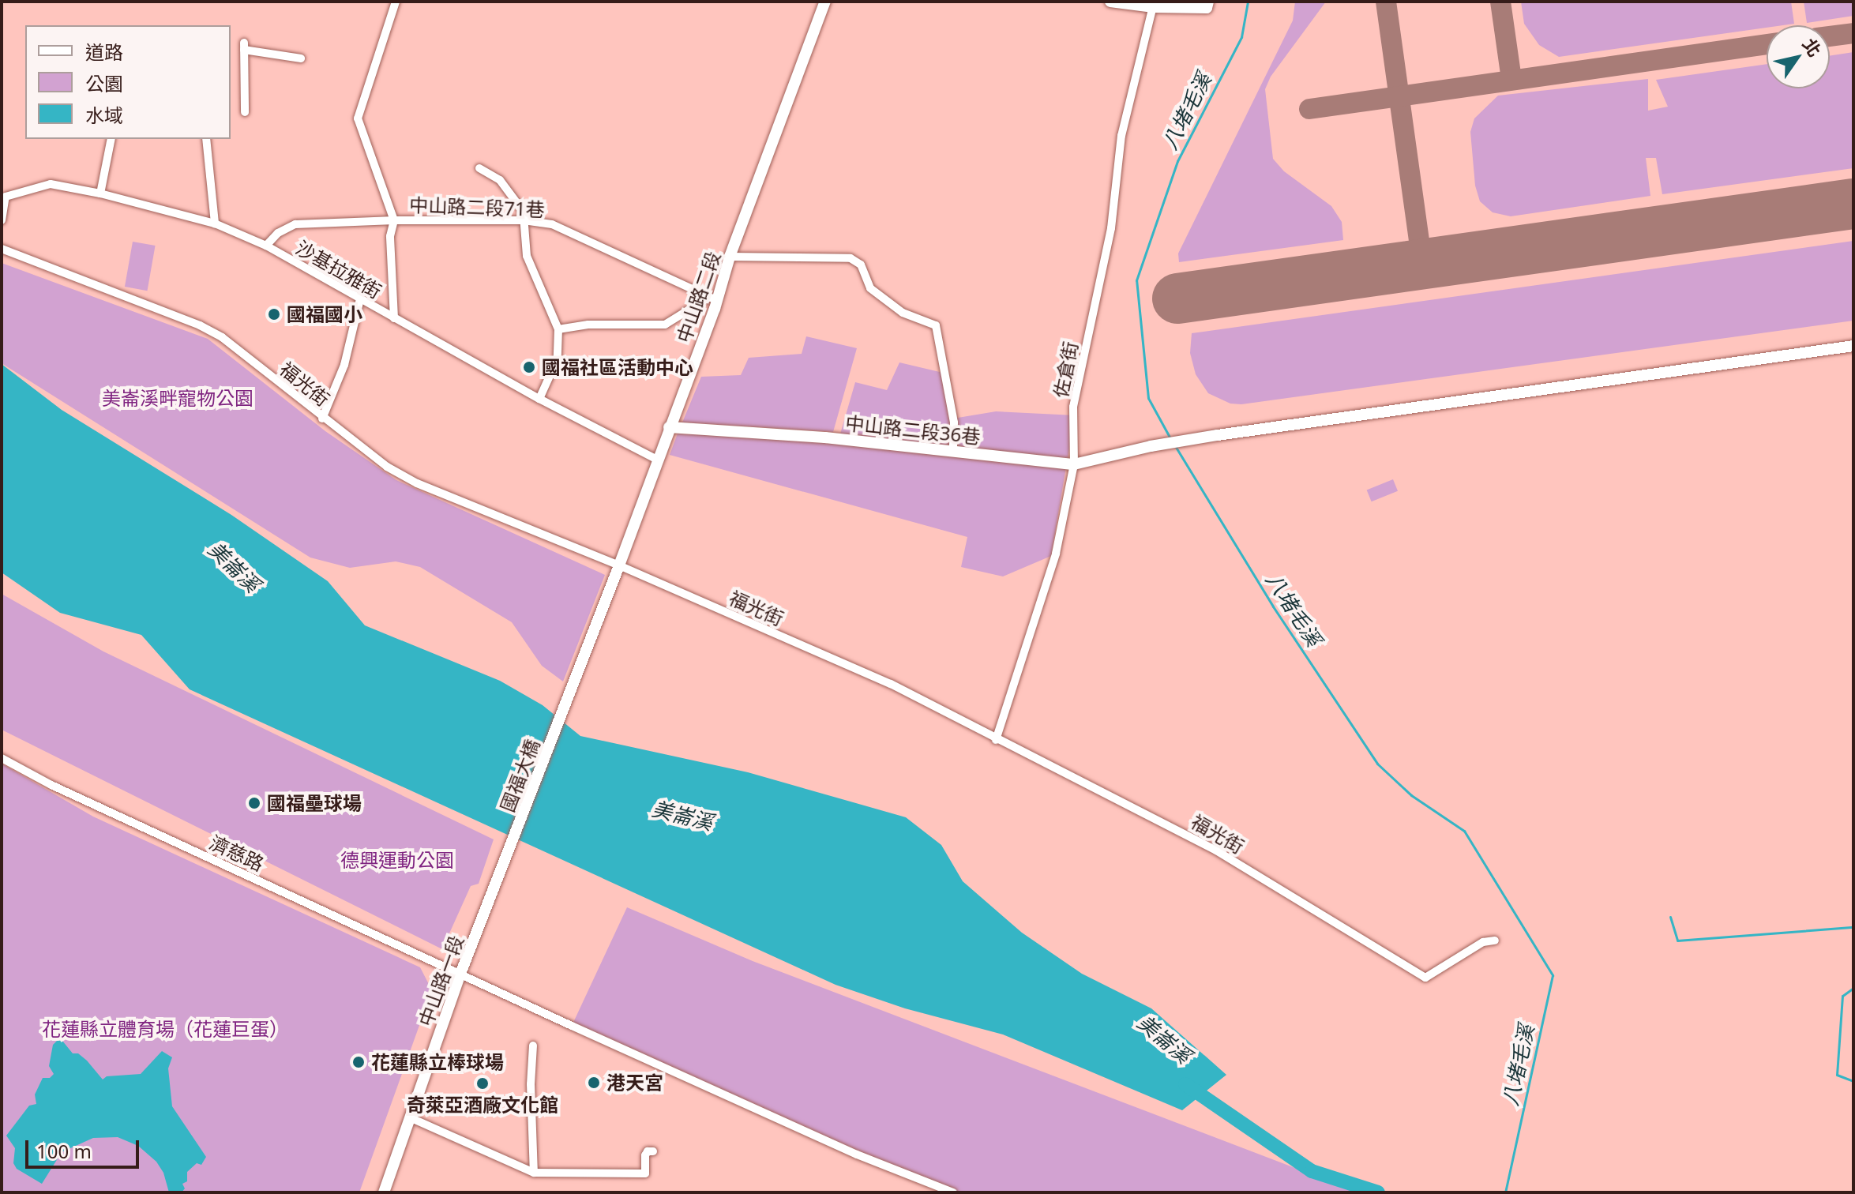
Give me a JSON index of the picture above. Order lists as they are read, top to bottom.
{
  "streets": {
    "street": [
      "中山路二段71巷",
      "沙基拉雅街",
      "中山路二段",
      "佐倉街",
      "福光街",
      "中山路二段36巷",
      "國福大橋",
      "濟慈路",
      "中山路一段"
    ]
  },
  "crossings": [
    ["中山路二段71巷", "沙基拉雅街"],
    ["中山路二段71巷", "中山路二段"],
    ["沙基拉雅街", "中山路二段"],
    ["中山路二段", "福光街"],
    ["中山路二段", "中山路二段36巷"],
    ["中山路二段", "國福大橋"],
    ["佐倉街", "福光街"],
    ["佐倉街", "中山路二段36巷"],
    ["國福大橋", "中山路一段"],
    ["濟慈路", "中山路一段"]
  ],
  "water": ["八堵毛溪", "美崙溪"],
  "parks": ["美崙溪畔寵物公園", "德興運動公園", "花蓮縣立體育場（花蓮巨蛋）"],
  "places": [
    "國福國小",
    "國福社區活動中心",
    "國福壘球場",
    "花蓮縣立棒球場",
    "港天宮",
    "奇萊亞酒廠文化館"
  ],
  "legend": ["道路", "公園", "水域"],
  "scale_bar": "100 m",
  "north": "top right"
}
